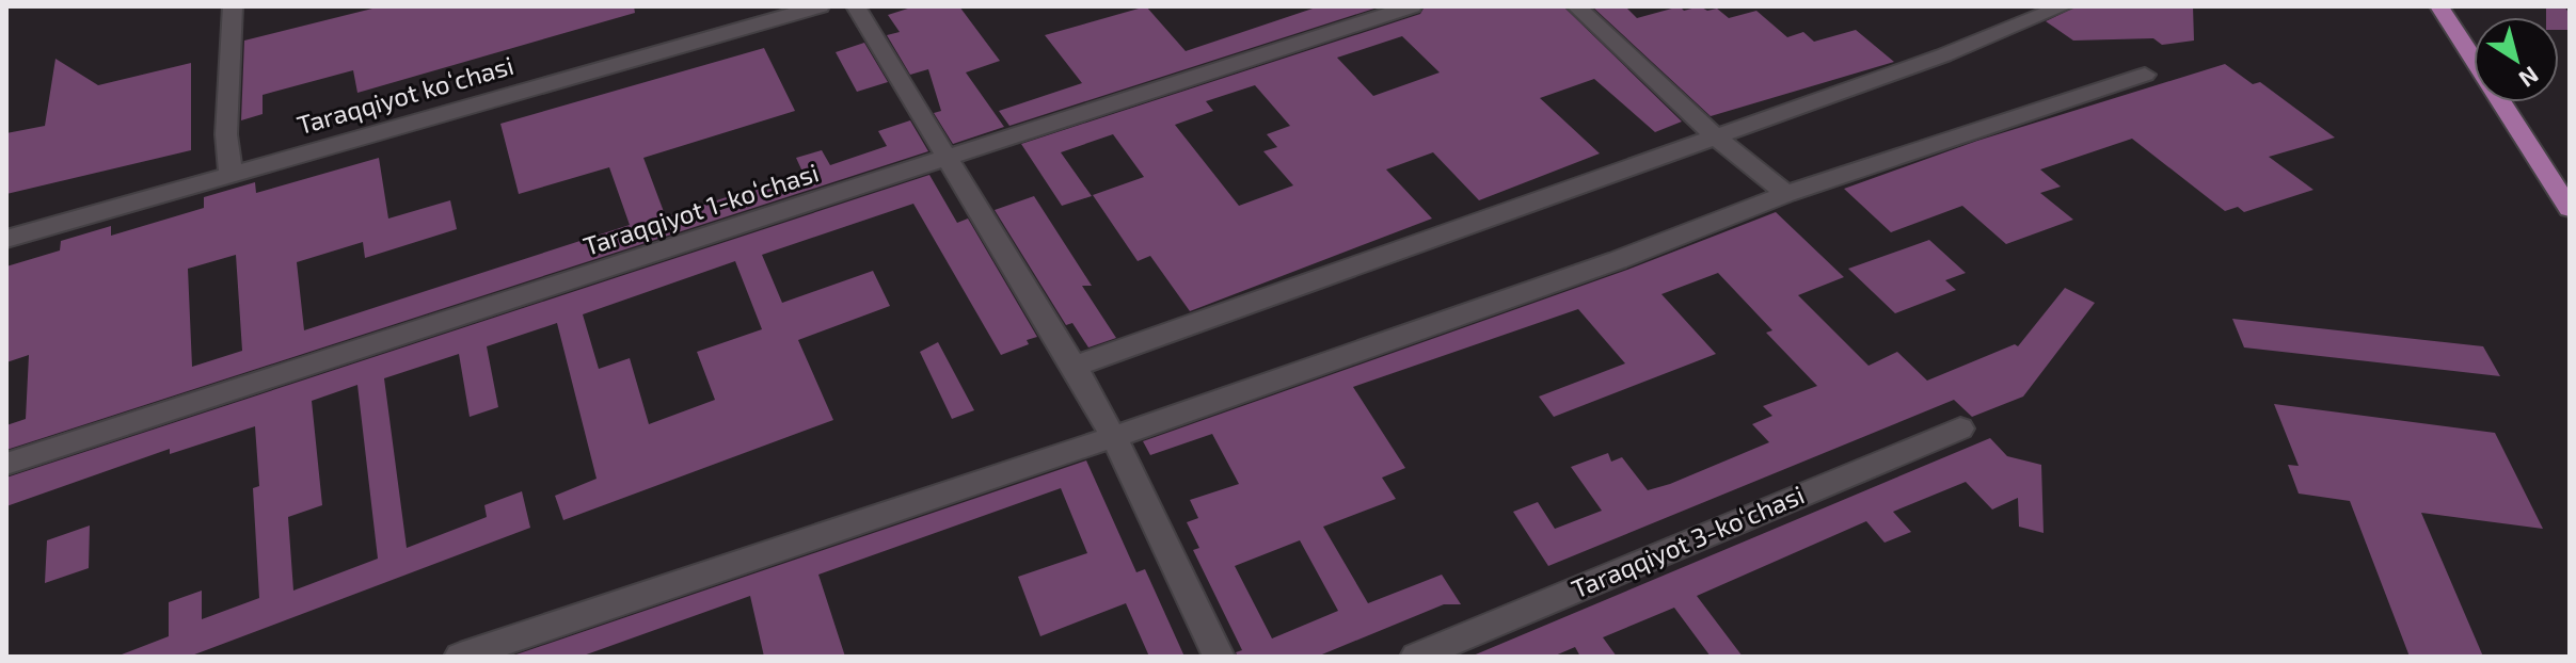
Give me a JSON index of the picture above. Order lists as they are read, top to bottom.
{
  "streets": {
    "street": ["Taraqqiyot koʻchasi", "Taraqqiyot 1-koʻchasi", "Taraqqiyot 3-koʻchasi"]
  },
  "north": "bottom right"
}
